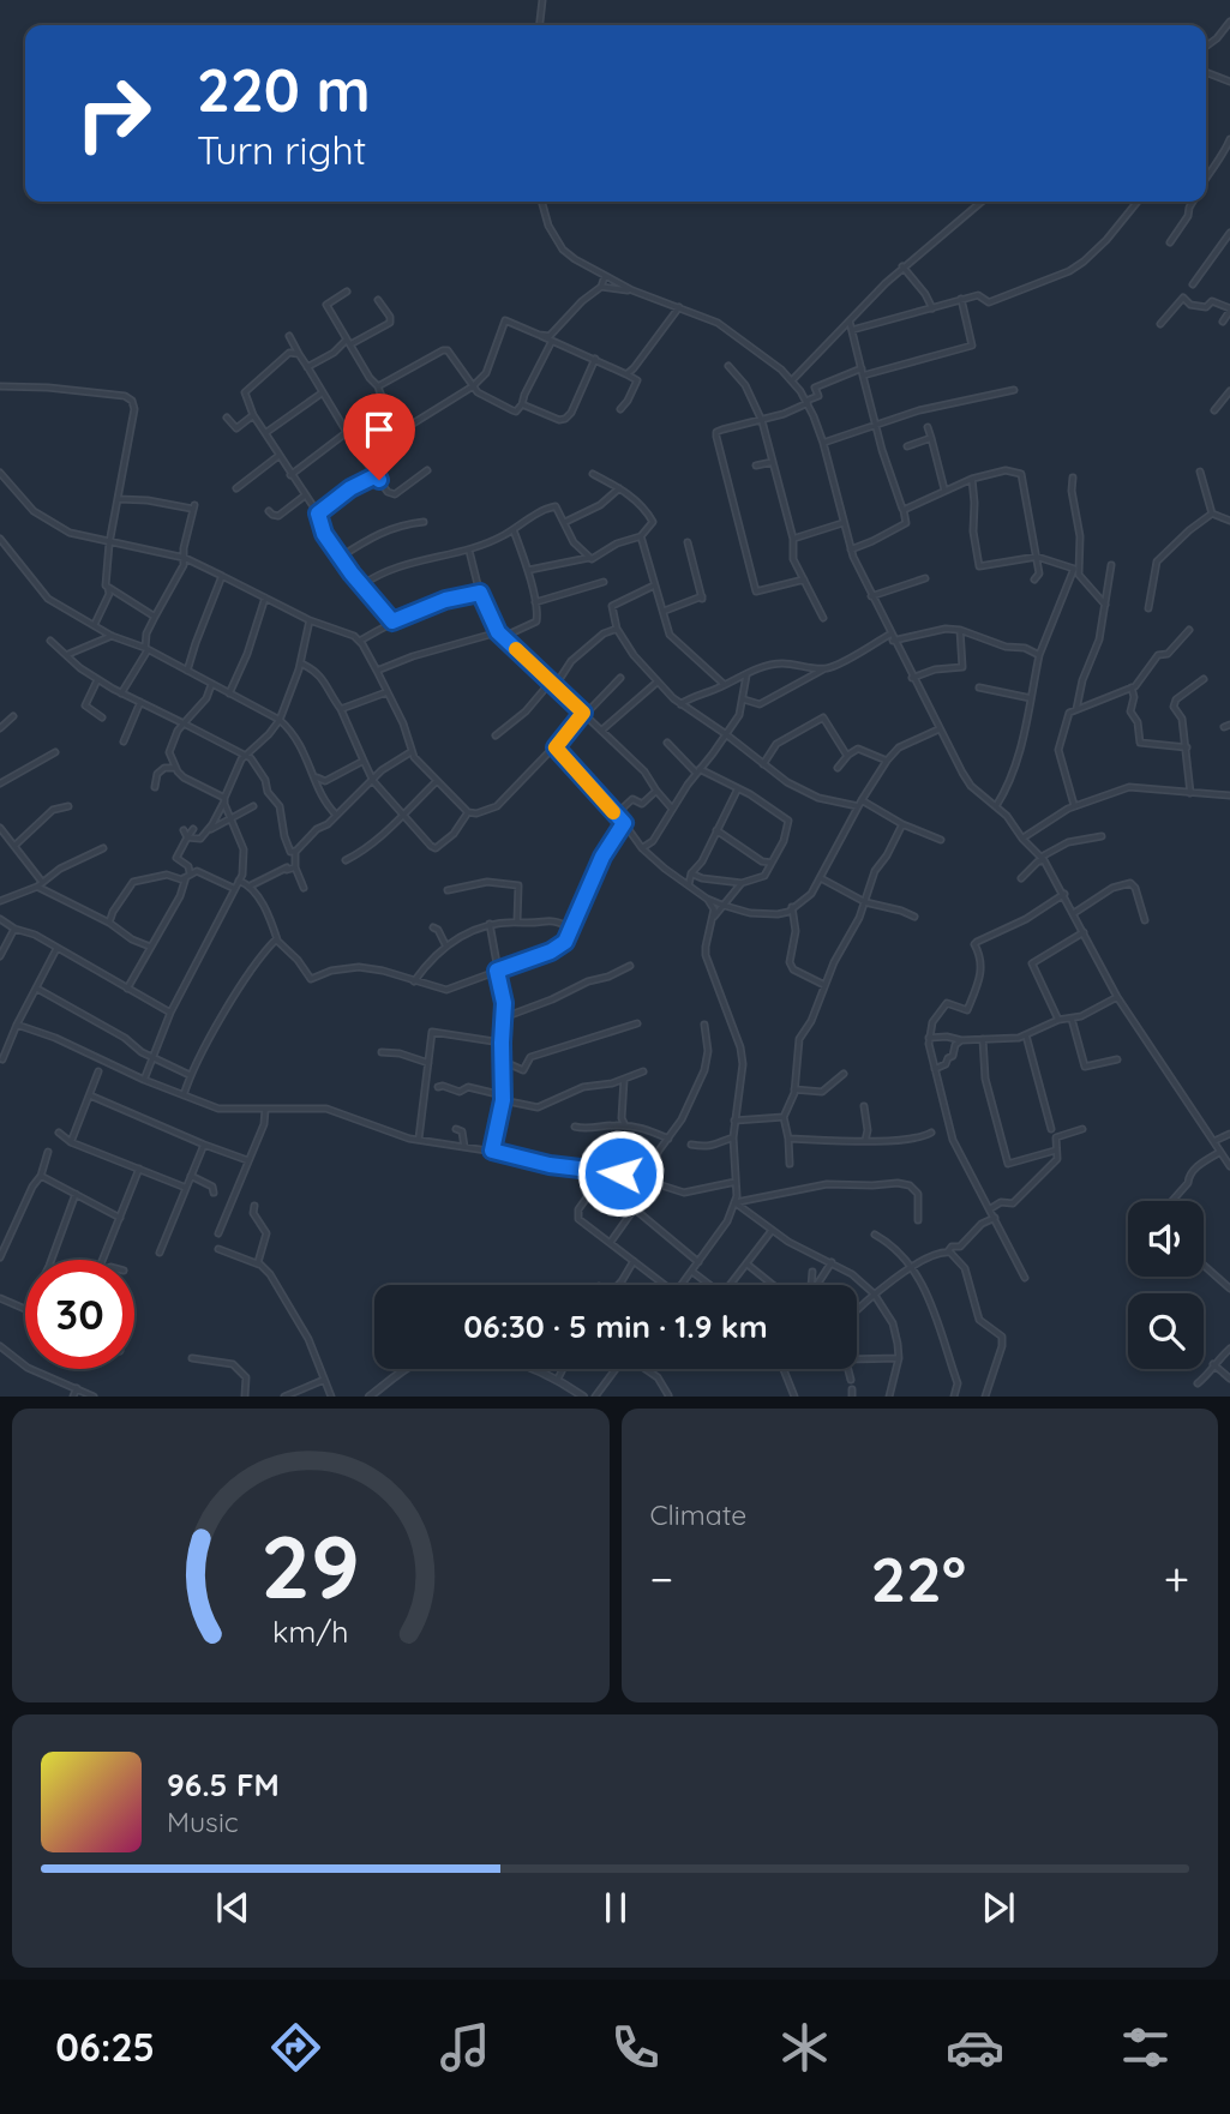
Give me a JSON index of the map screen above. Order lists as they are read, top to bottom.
{
  "page": {
    "turn": ["220 m", "Turn right"],
    "limit": "30",
    "trip": "06:30 · 5 min · 1.9 km",
    "tile": "Climate",
    "heat": ["−", "22°", "+"],
    "song": ["96.5 FM", "Music"],
    "tabs": "06:25",
    "gauge": ["29", "km/h"]
  }
}
